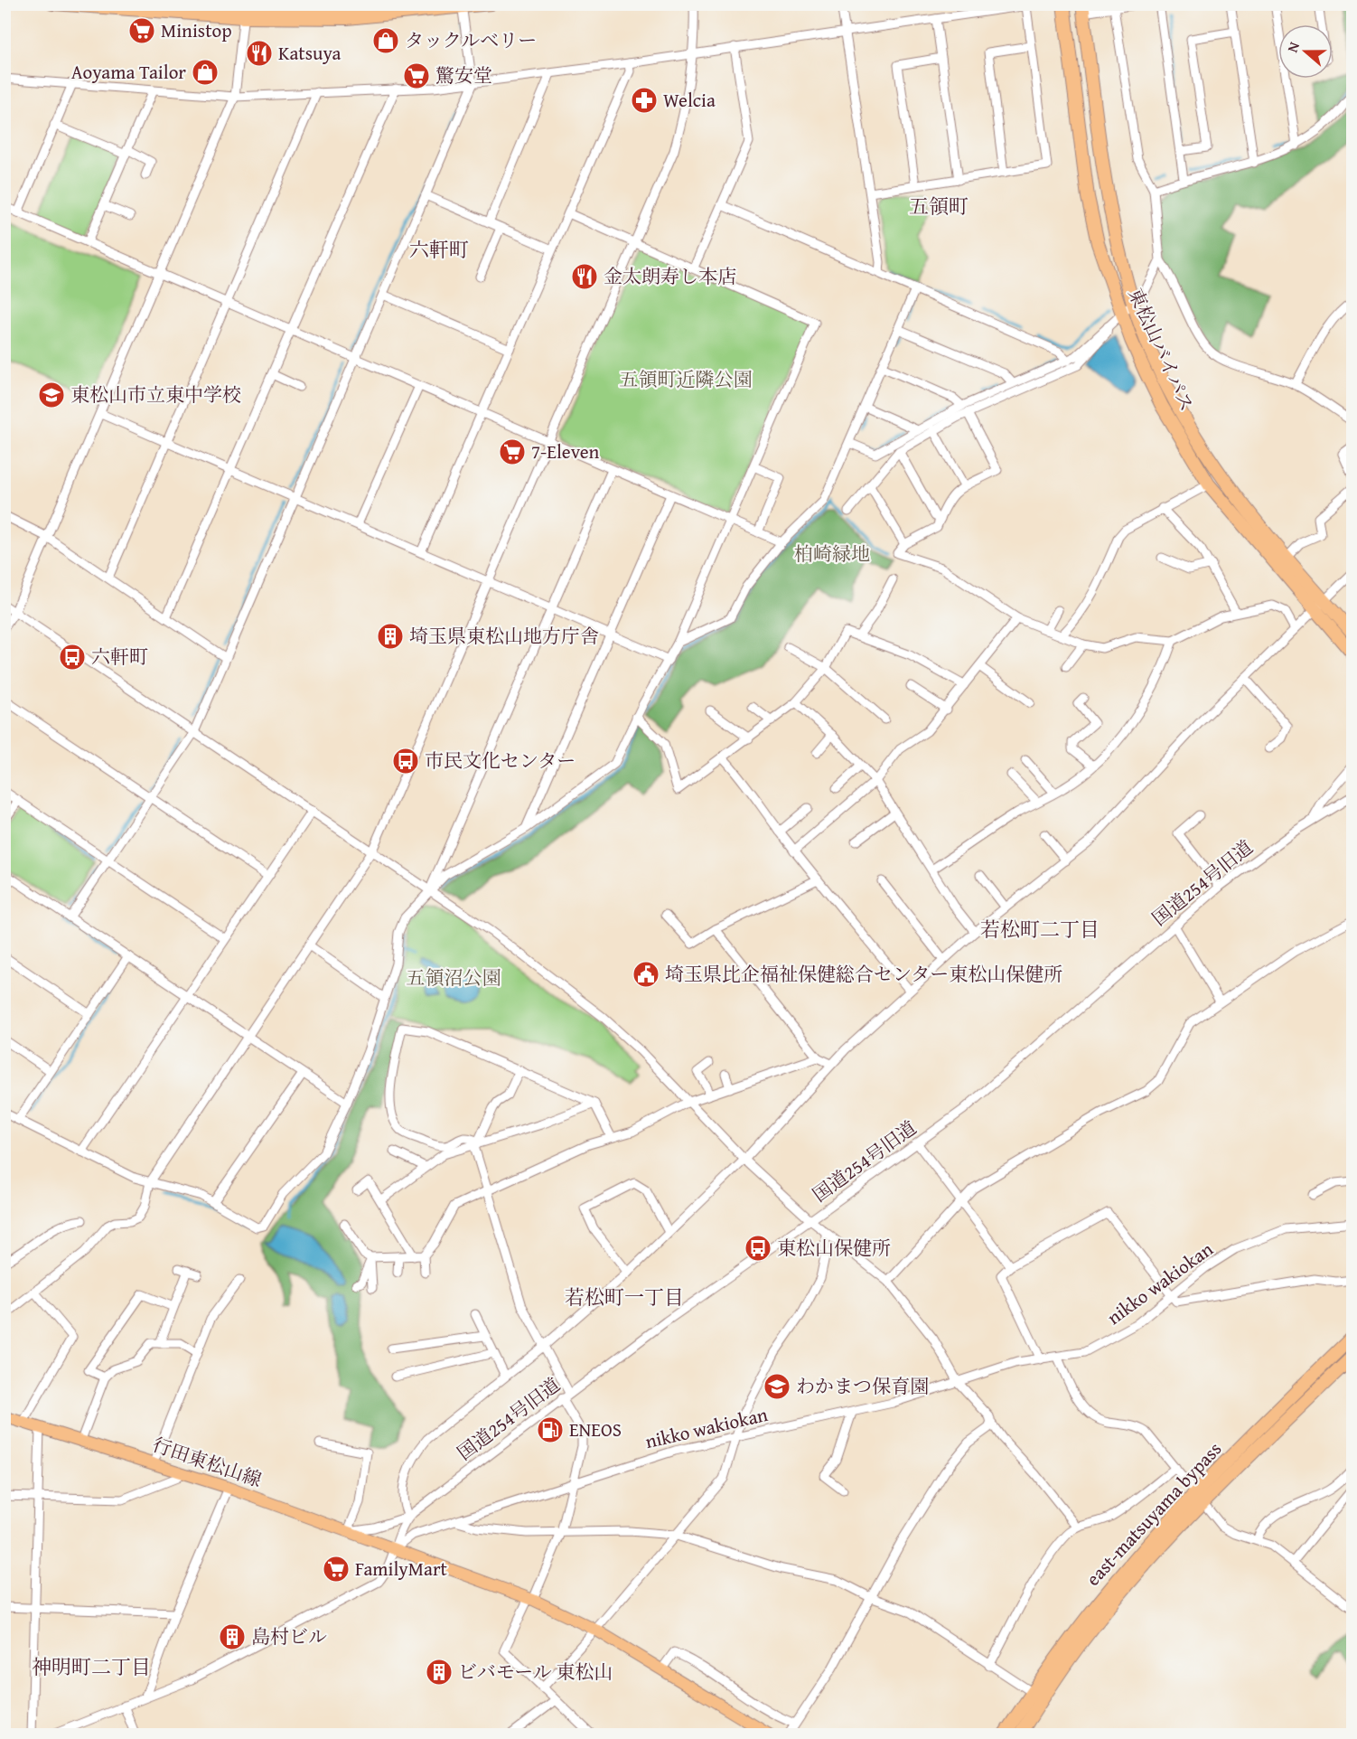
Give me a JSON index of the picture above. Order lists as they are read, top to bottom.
{
  "streets": {
    "highway": ["東松山バイパス", "east-matsuyama bypass"],
    "main road": ["行田東松山線"],
    "street": ["国道254号旧道", "nikko wakiokan"]
  },
  "crossings": [
    ["nikko wakiokan", "行田東松山線"]
  ],
  "districts": [
    "五領町",
    "六軒町",
    "若松町二丁目",
    "若松町一丁目",
    "神明町二丁目"
  ],
  "parks": ["五領町近隣公園", "柏崎緑地", "五領沼公園"],
  "places": {
    "supermarket": [
      "Ministop",
      "驚安堂",
      "7-Eleven",
      "FamilyMart"
    ],
    "shop": ["タックルベリー", "Aoyama Tailor"],
    "restaurant": ["Katsuya", "金太朗寿し本店"],
    "pharmacy": ["Welcia"],
    "school or university": ["東松山市立東中学校", "わかまつ保育園"],
    "building": ["埼玉県東松山地方庁舎", "島村ビル", "ビバモール 東松山"],
    "bus stop": ["六軒町", "市民文化センター", "東松山保健所"],
    "public building": ["埼玉県比企福祉保健総合センター東松山保健所"],
    "fuel station": ["ENEOS"]
  },
  "north": "left"
}
